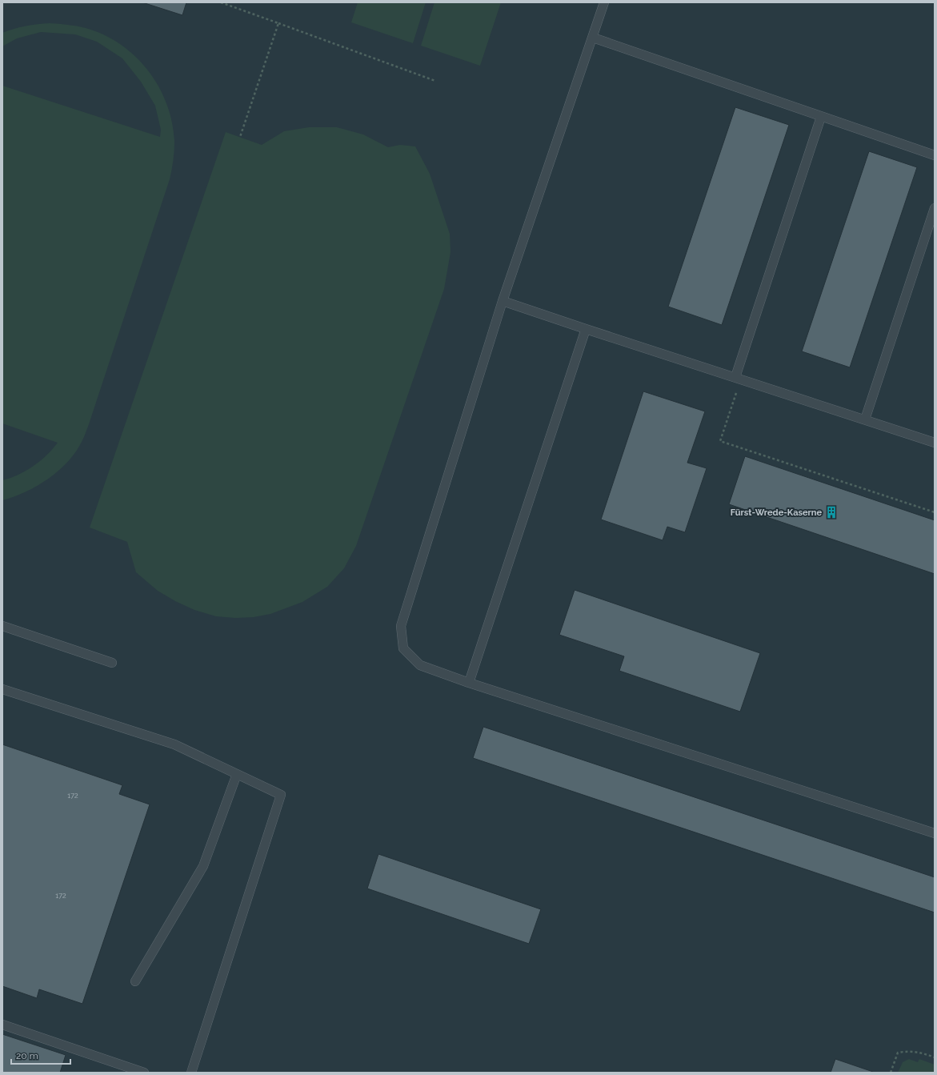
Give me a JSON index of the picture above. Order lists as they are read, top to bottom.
{
  "places": {
    "building": ["Fürst-Wrede-Kaserne"]
  },
  "house_numbers": ["172", "172"],
  "scale_bar": "20 m"
}
